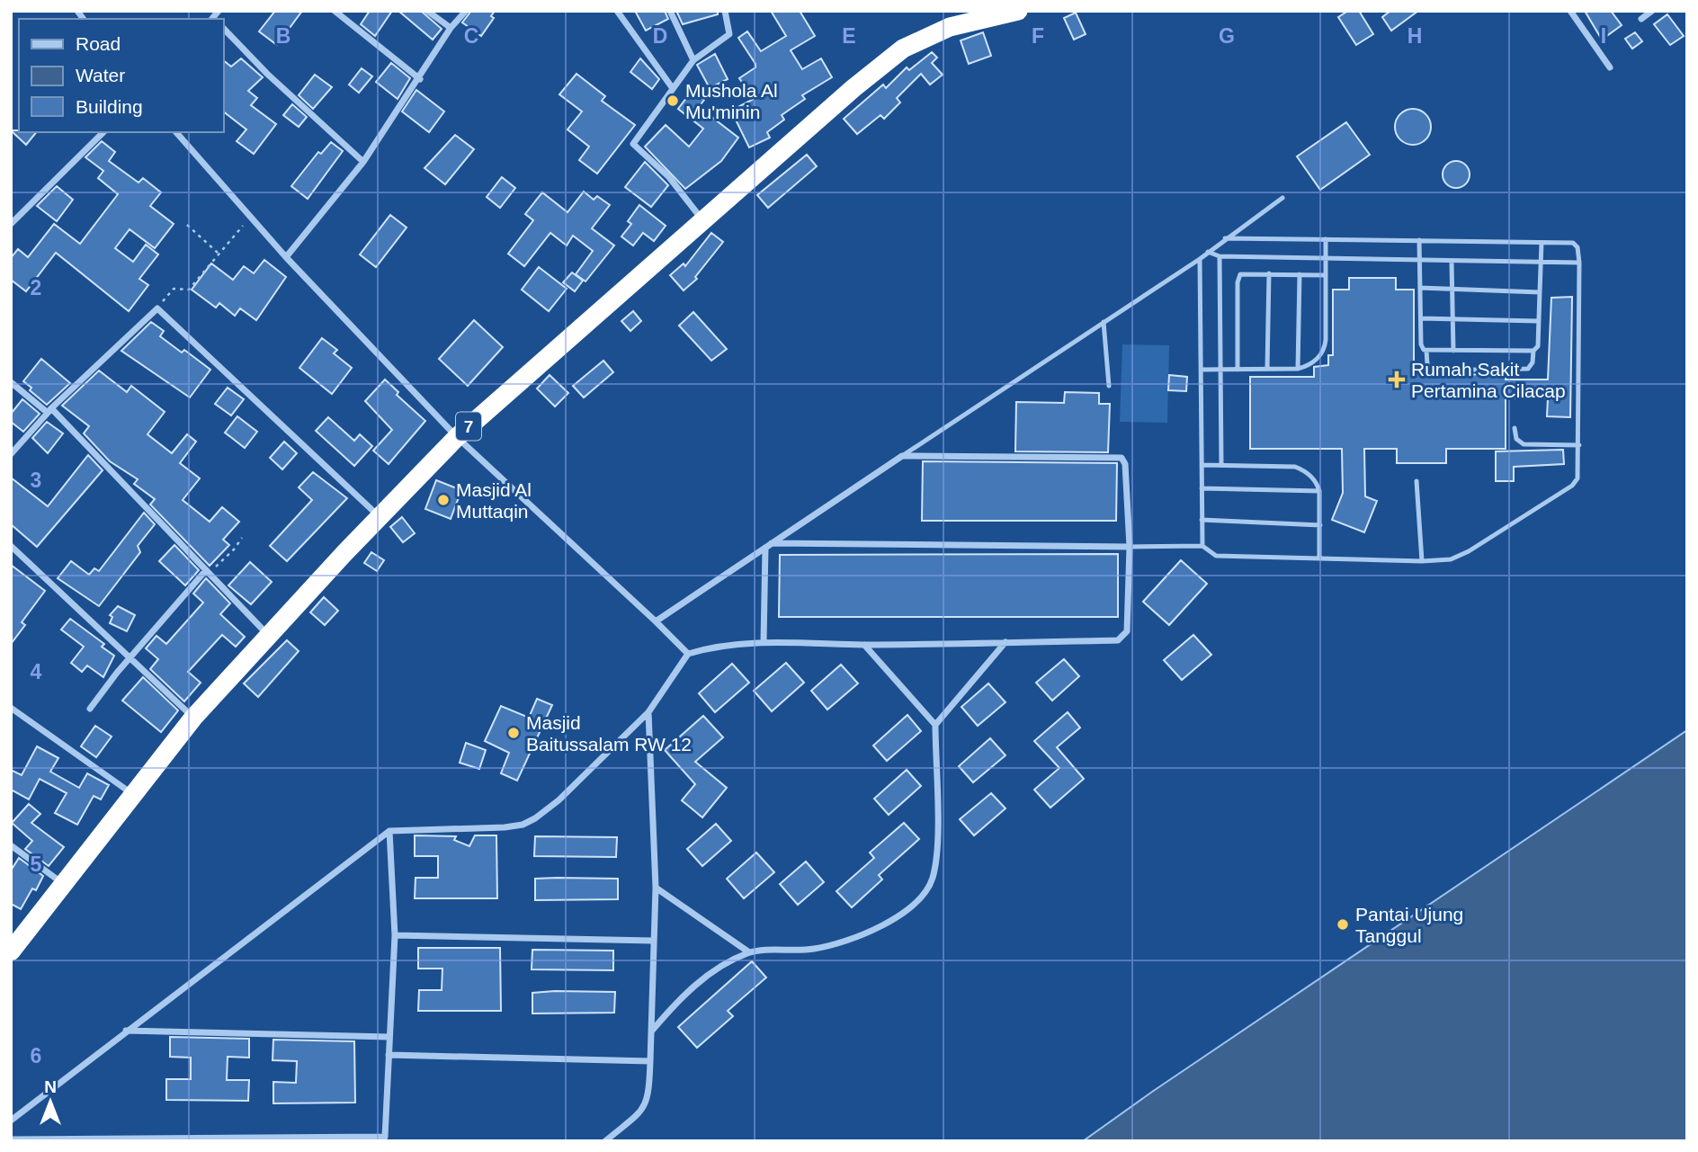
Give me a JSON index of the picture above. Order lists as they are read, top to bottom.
{
  "streets": {
    "highway": ["7"]
  },
  "places": {
    "other": [
      "Mushola Al Mu'minin",
      "Masjid Al Muttaqin",
      "Masjid Baitussalam RW 12",
      "Pantai Ujung Tanggul"
    ],
    "health": ["Rumah Sakit Pertamina Cilacap"]
  },
  "legend": ["Road", "Water", "Building"],
  "north": "top",
  "grid": {
    "columns": [
      "B",
      "C",
      "D",
      "E",
      "F",
      "G",
      "H",
      "I"
    ],
    "rows": [
      "2",
      "3",
      "4",
      "5",
      "6"
    ]
  }
}
